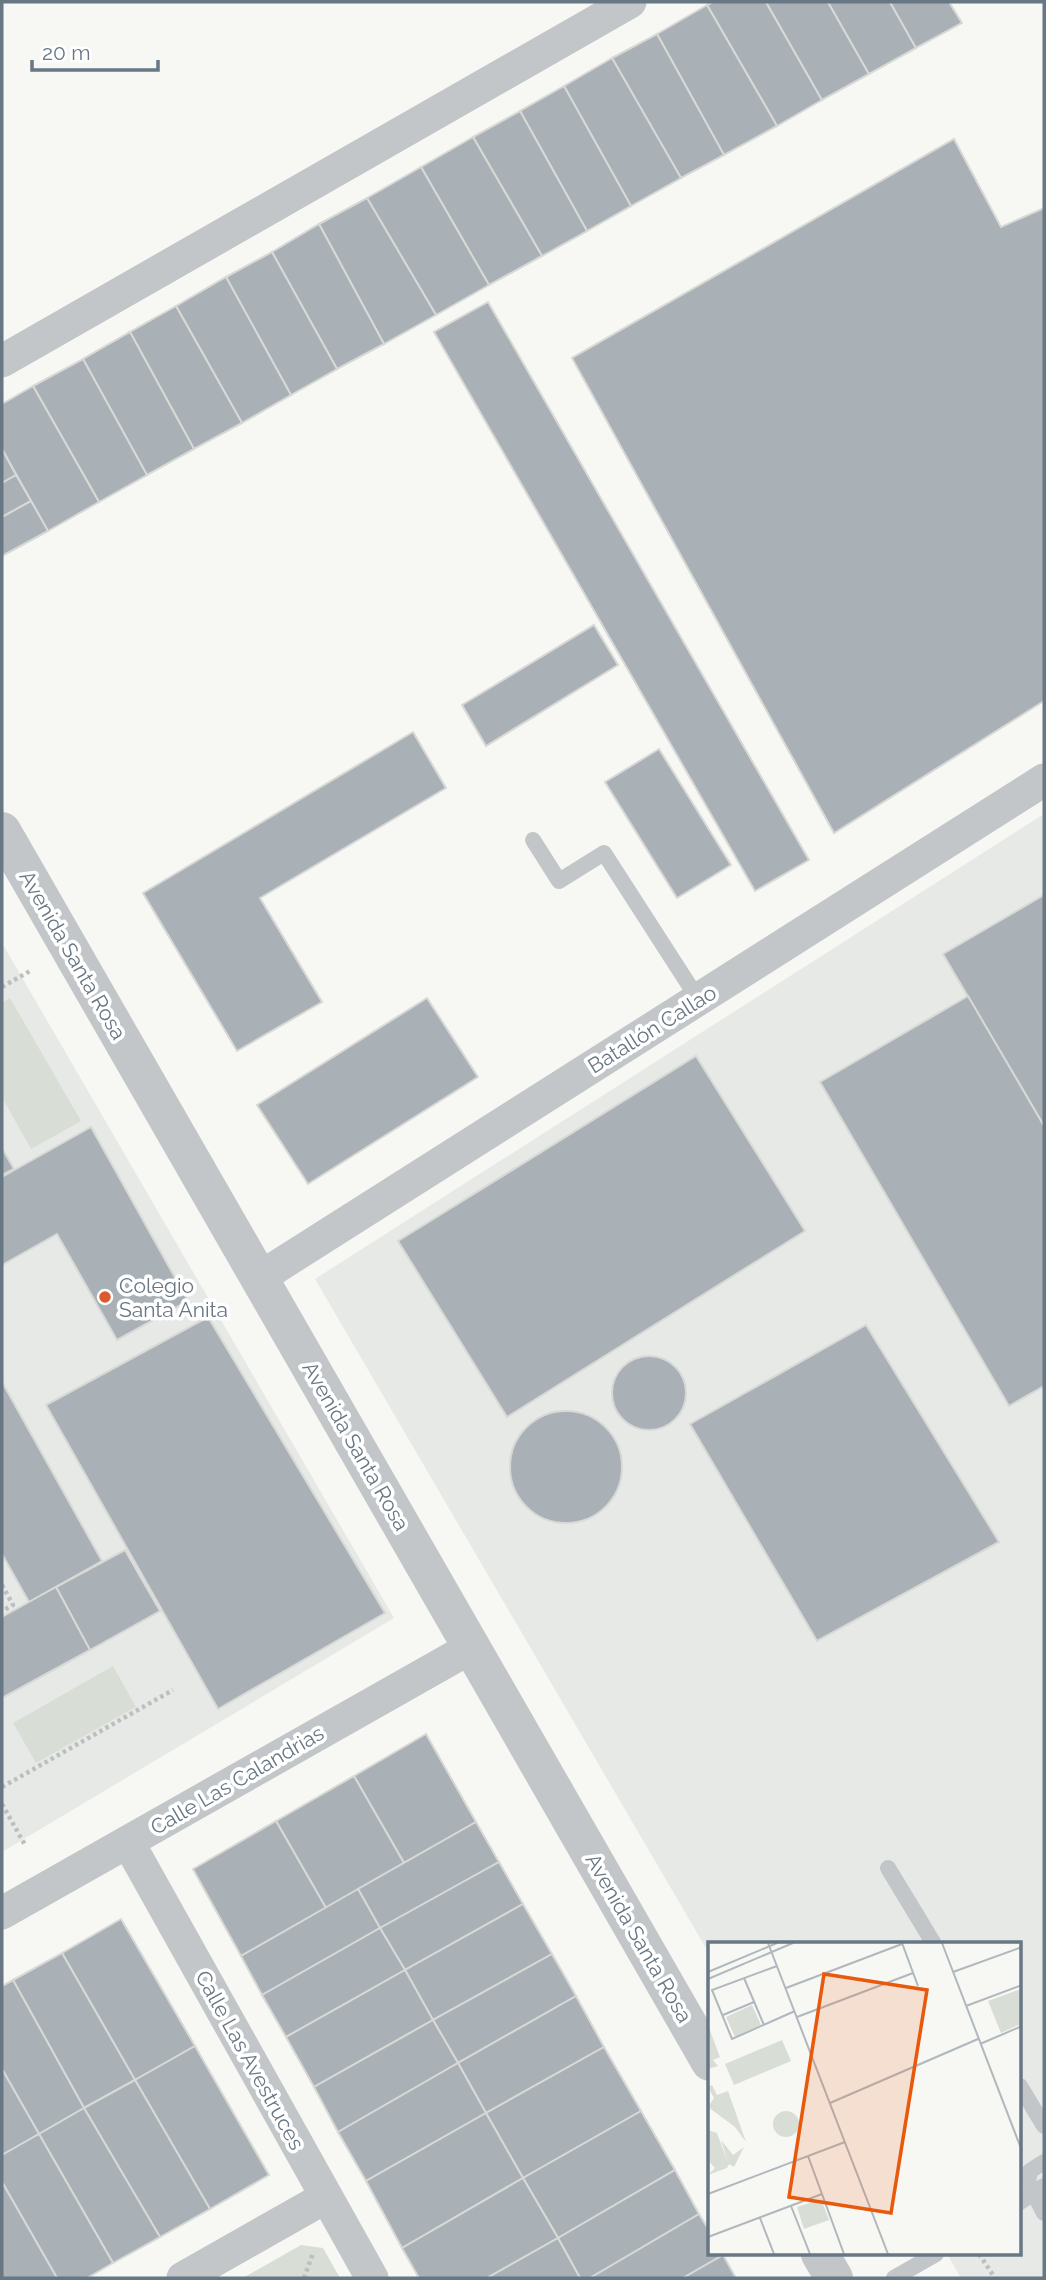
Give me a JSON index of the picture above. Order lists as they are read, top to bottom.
{
  "streets": {
    "street": [
      "Avenida Santa Rosa",
      "Batallón Callao",
      "Calle Las Calandrias",
      "Calle Las Avestruces"
    ]
  },
  "crossings": [
    ["Avenida Santa Rosa", "Batallón Callao"],
    ["Avenida Santa Rosa", "Calle Las Calandrias"],
    ["Calle Las Calandrias", "Calle Las Avestruces"]
  ],
  "places": ["Colegio Santa Anita"],
  "scale_bar": "20 m"
}
